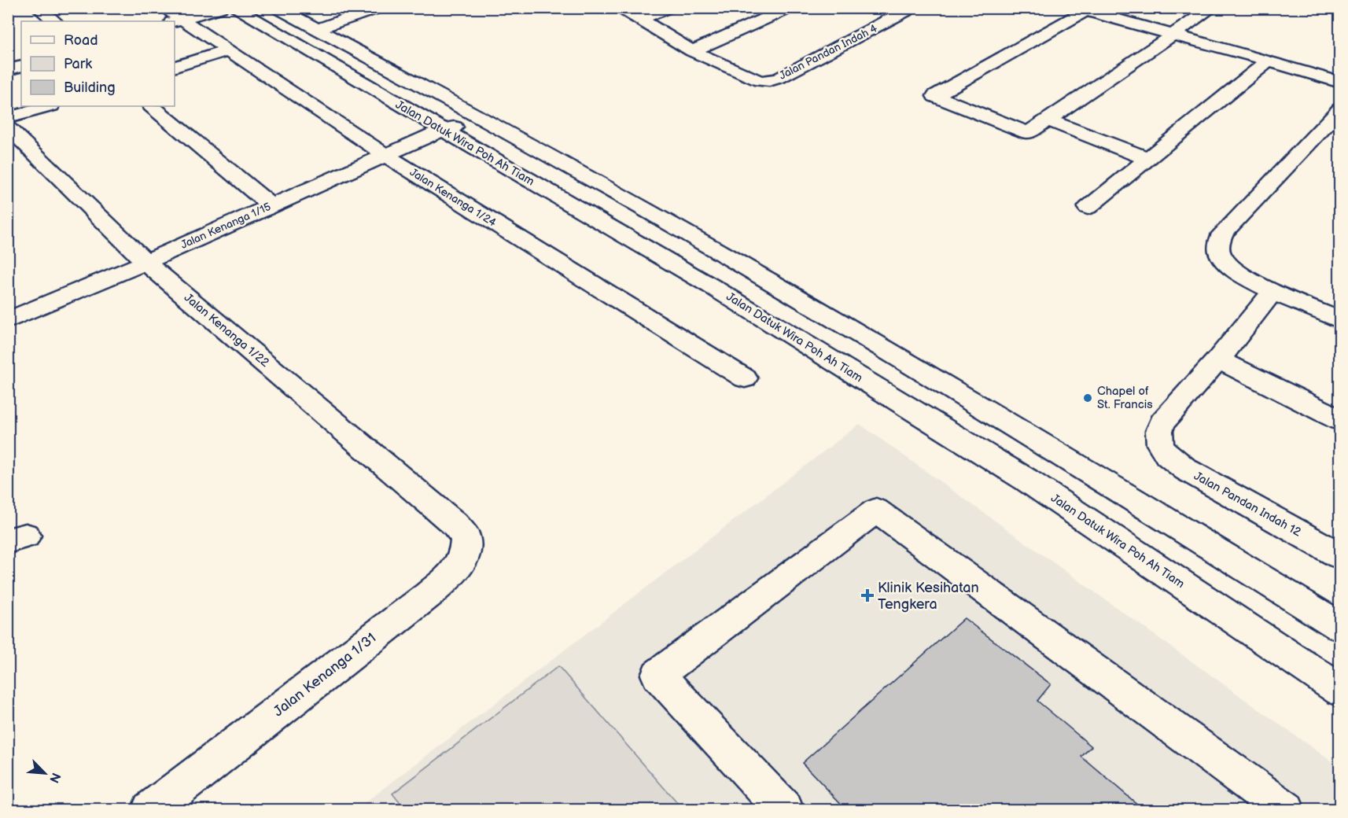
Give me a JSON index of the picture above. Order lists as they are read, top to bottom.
{
  "streets": {
    "street": [
      "Jalan Pandan Indah 4",
      "Jalan Datuk Wira Poh Ah Tiam",
      "Jalan Kenanga 1/24",
      "Jalan Kenanga 1/15",
      "Jalan Kenanga 1/22",
      "Jalan Pandan Indah 12",
      "Jalan Kenanga 1/31"
    ]
  },
  "crossings": [
    ["Jalan Datuk Wira Poh Ah Tiam", "Jalan Kenanga 1/15"],
    ["Jalan Kenanga 1/24", "Jalan Kenanga 1/15"],
    ["Jalan Kenanga 1/15", "Jalan Kenanga 1/22"],
    ["Jalan Kenanga 1/22", "Jalan Kenanga 1/31"]
  ],
  "places": {
    "other": ["Chapel of St. Francis"],
    "health": ["Klinik Kesihatan Tengkera"]
  },
  "legend": ["Road", "Park", "Building"],
  "north": "bottom right"
}
